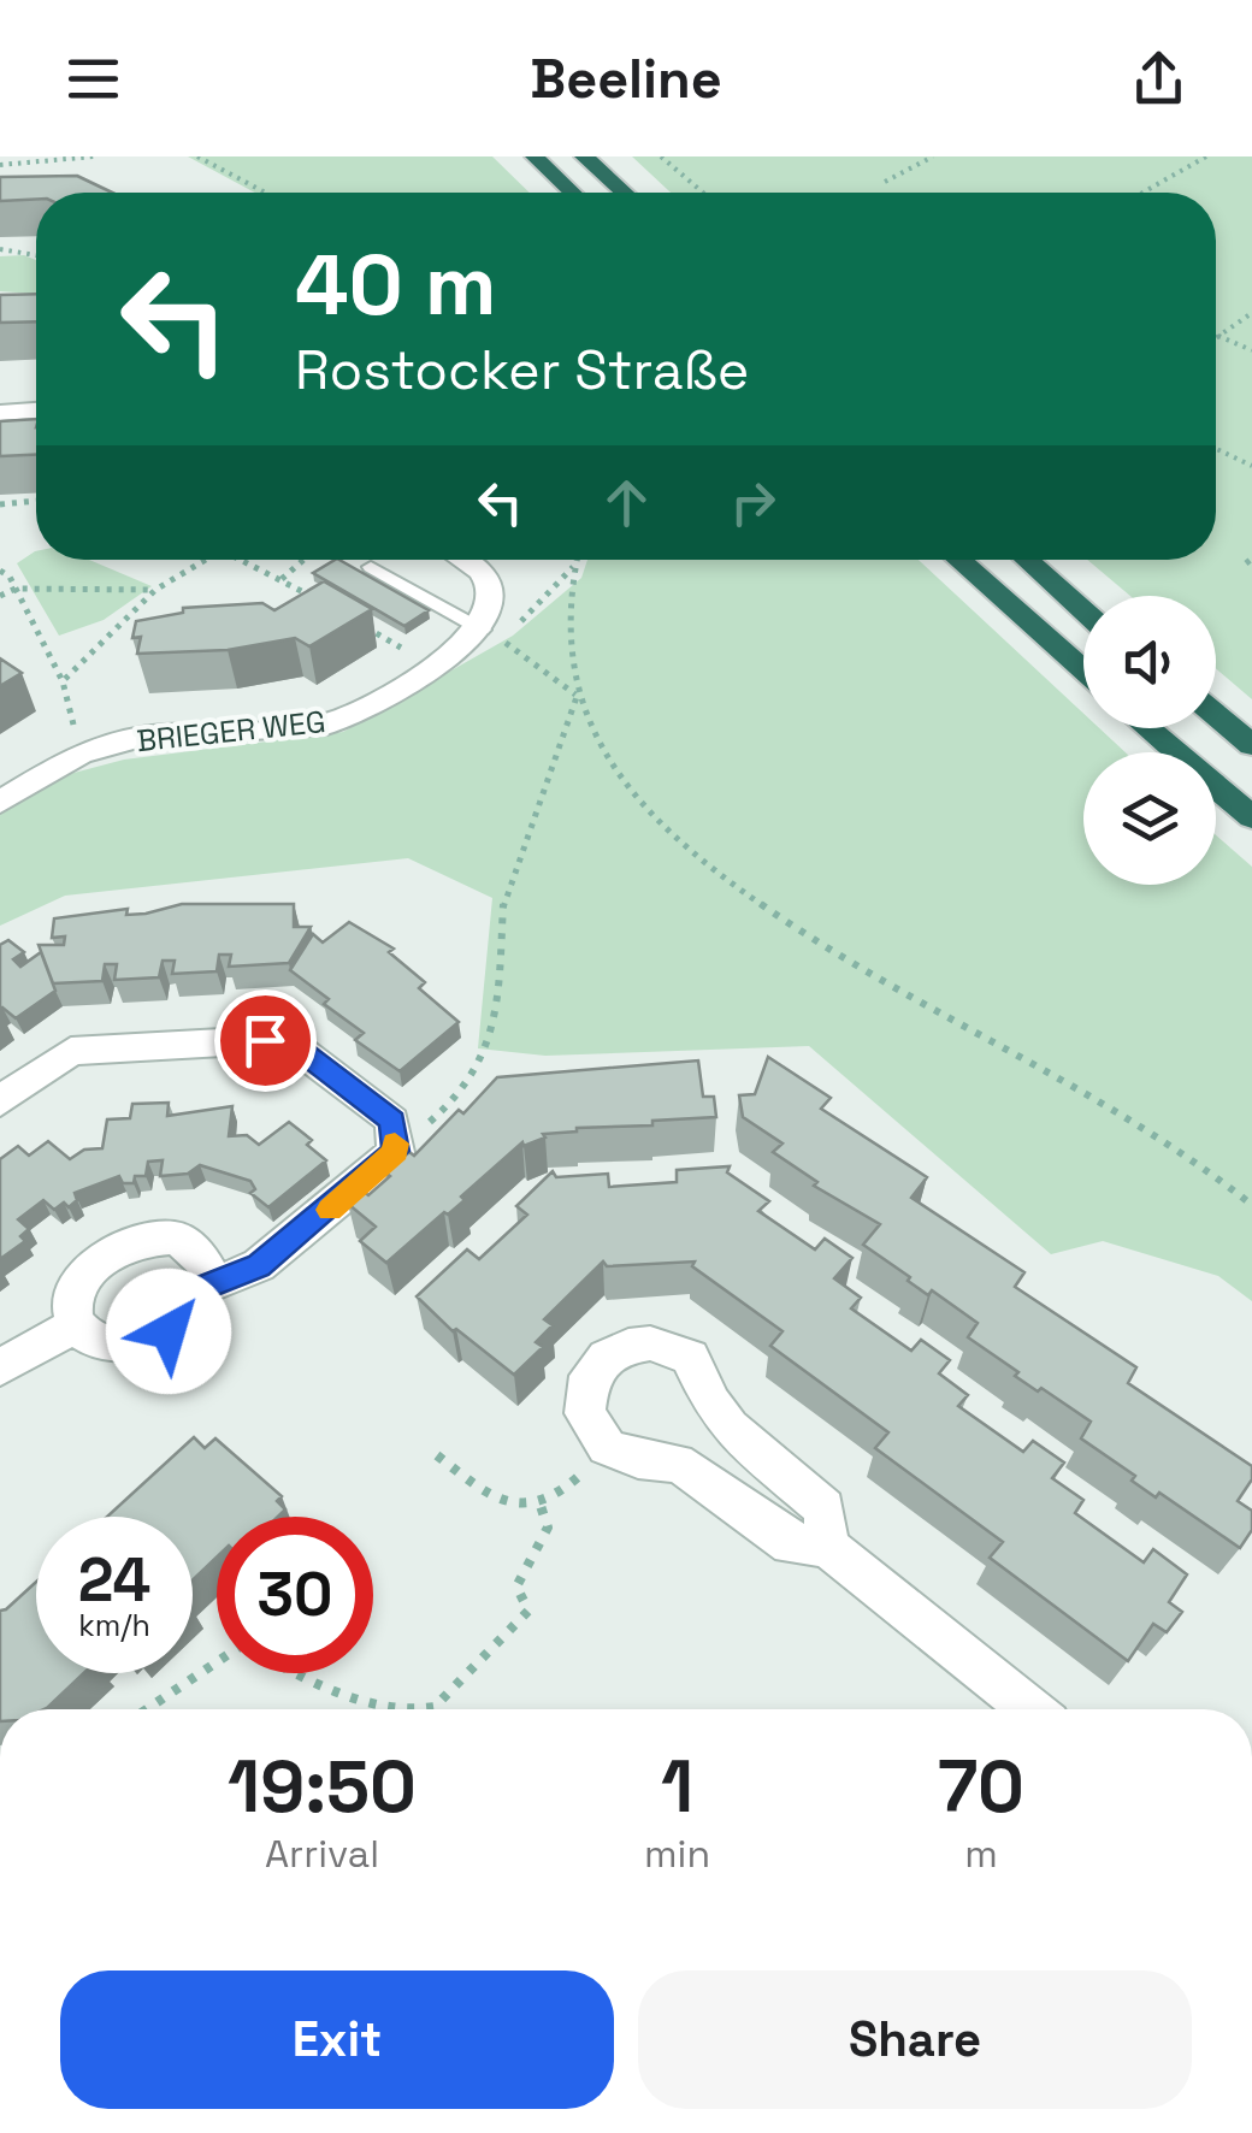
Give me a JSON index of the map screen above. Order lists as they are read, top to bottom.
{
  "streets": {
    "street": ["BRIEGER WEG"]
  },
  "page": {
    "header": "Beeline",
    "turn": ["40 m", "Rostocker Straße"],
    "speed": "24 km/h",
    "limit": "30",
    "eta": [
      "19:50",
      "Arrival",
      "1",
      "min",
      "70",
      "m"
    ],
    "buttons": ["Exit", "Share"]
  }
}
